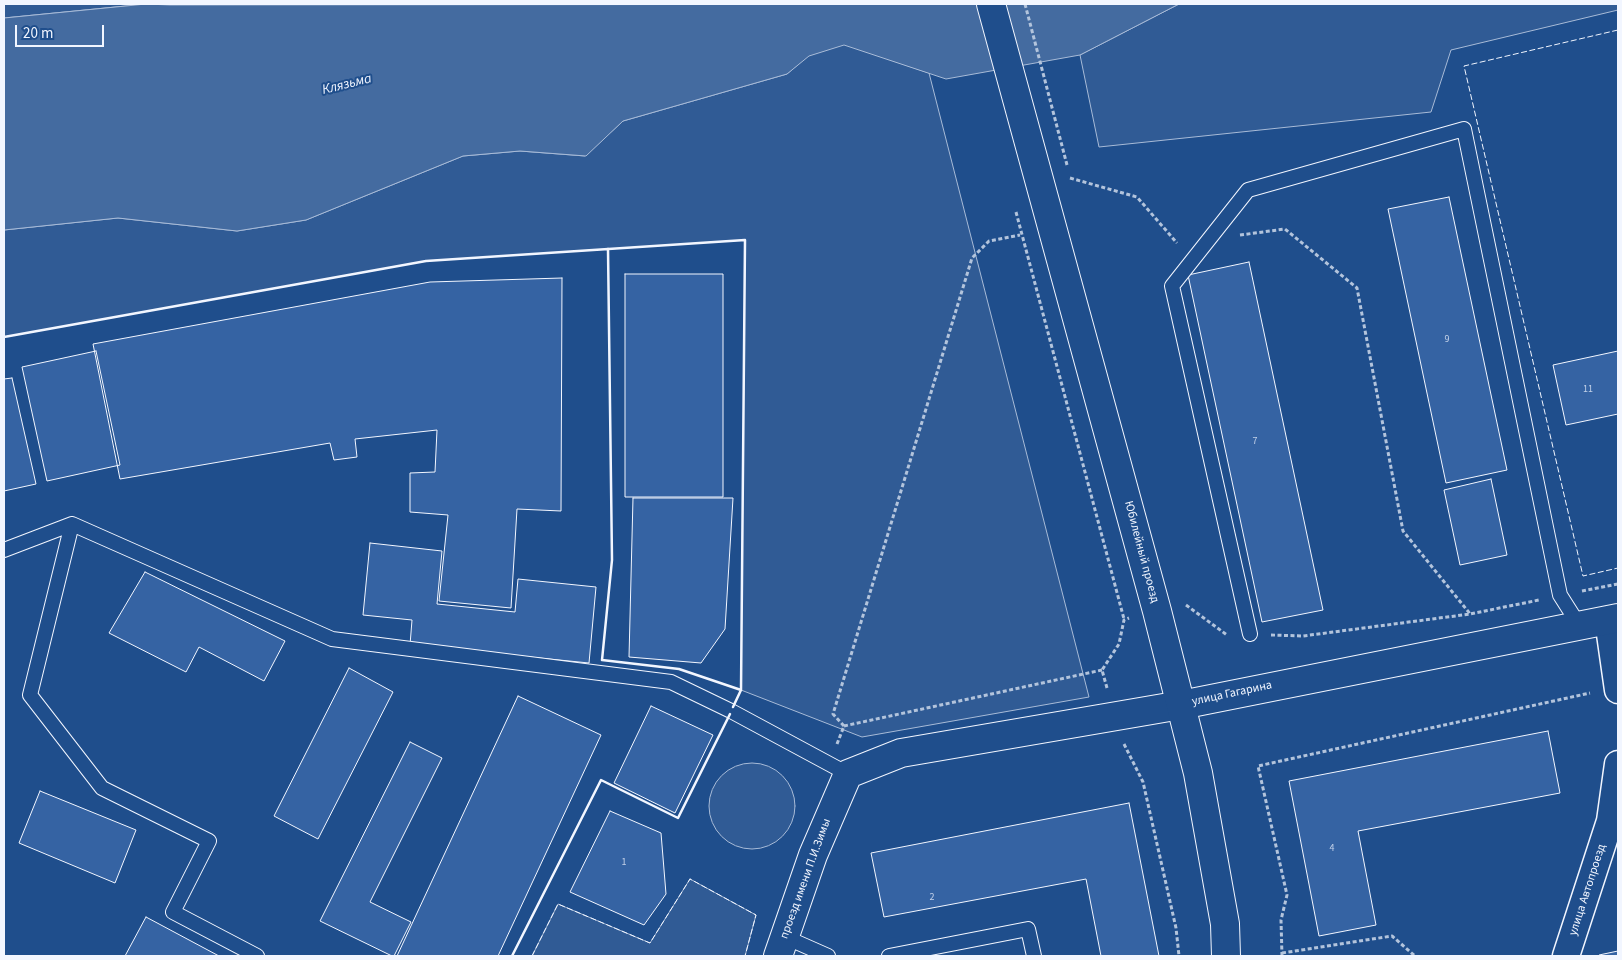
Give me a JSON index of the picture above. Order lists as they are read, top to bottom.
{
  "streets": {
    "main road": ["Юбилейный проезд", "улица Гагарина", "проезд имени П.И.Зимы"],
    "street": ["улица Автопроезд"]
  },
  "crossings": [
    ["Юбилейный проезд", "улица Гагарина"],
    ["улица Гагарина", "проезд имени П.И.Зимы"]
  ],
  "water": ["Клязьма"],
  "house_numbers": [
    "9",
    "11",
    "7",
    "4",
    "1",
    "2"
  ],
  "scale_bar": "20 m"
}
